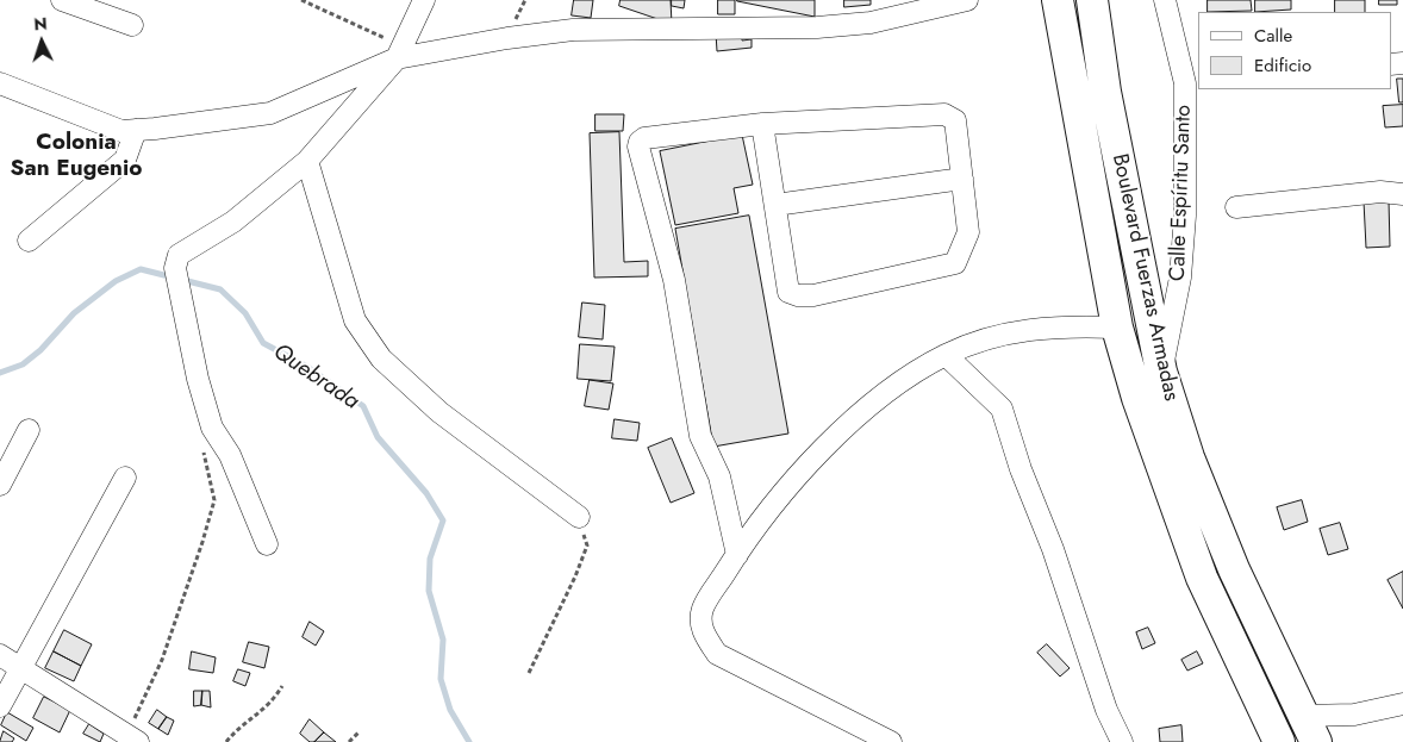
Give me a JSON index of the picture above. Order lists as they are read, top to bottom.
{
  "streets": {
    "highway": ["Boulevard Fuerzas Armadas"],
    "street": ["Calle Espíritu Santo"]
  },
  "crossings": [
    ["Calle Espíritu Santo", "Boulevard Fuerzas Armadas"]
  ],
  "districts": ["Colonia San Eugenio"],
  "water": ["Quebrada"],
  "legend": ["Calle", "Edificio"],
  "north": "top"
}
